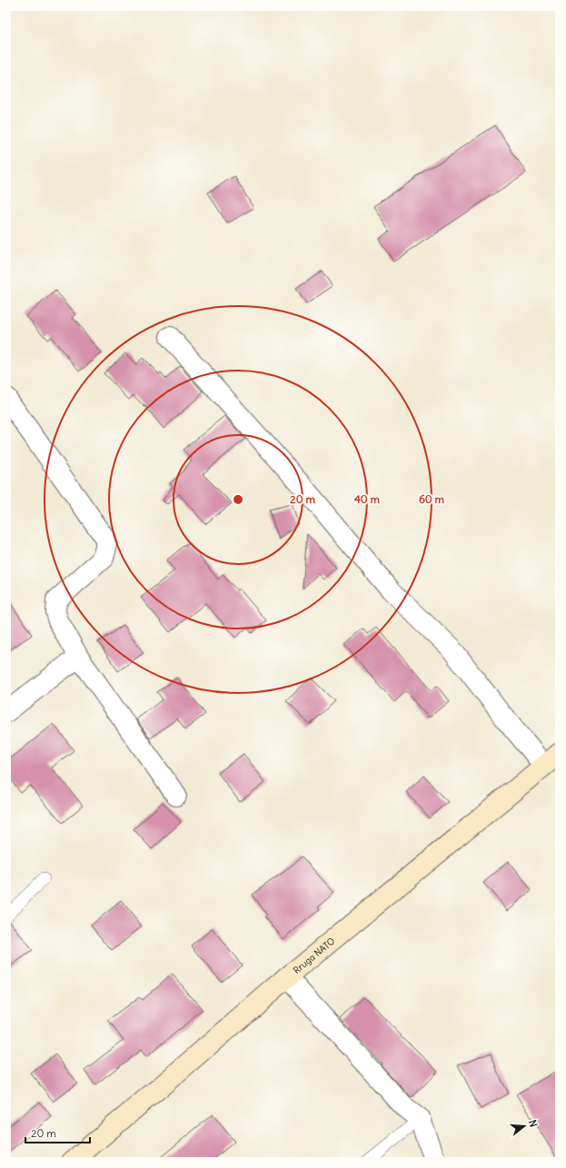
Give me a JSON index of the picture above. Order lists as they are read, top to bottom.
{
  "streets": {
    "main road": ["Rruga NATO"]
  },
  "scale_bar": "20 m",
  "north": "right",
  "rings": ["20 m", "40 m", "60 m"]
}
